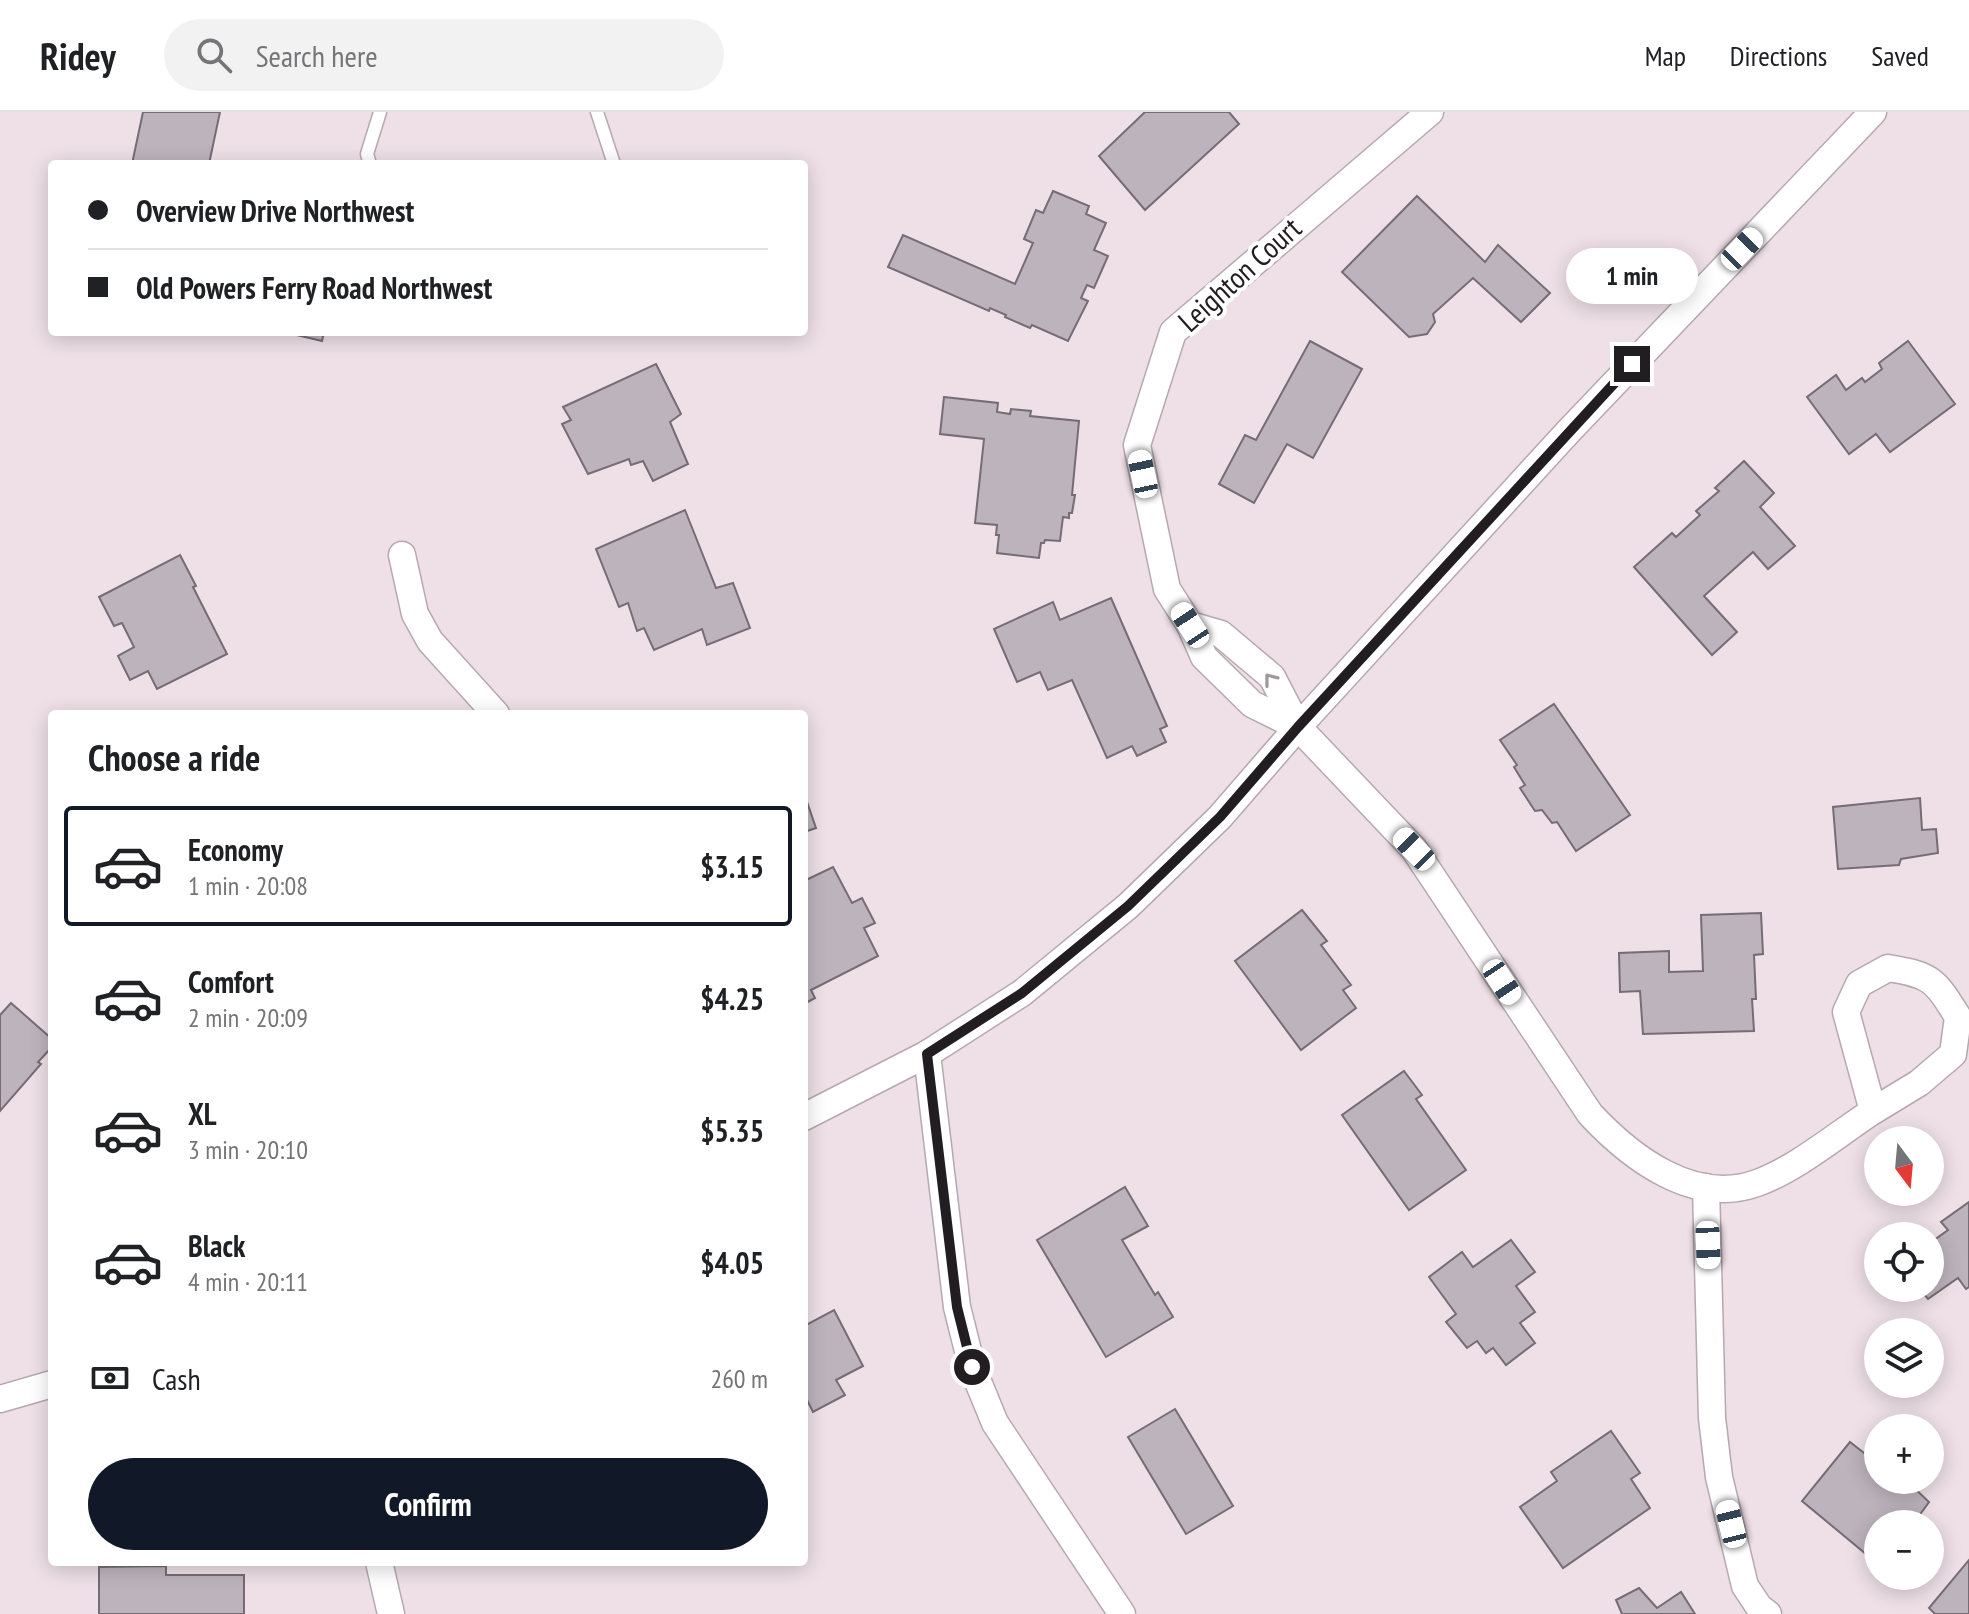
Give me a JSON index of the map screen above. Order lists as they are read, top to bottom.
{
  "streets": {
    "street": ["Leighton Court"]
  },
  "north": "bottom",
  "page": {
    "header": "Ridey",
    "search": "Search here",
    "nav": ["Map", "Directions", "Saved"],
    "banner": ["Overview Drive Northwest", "Old Powers Ferry Road Northwest"],
    "bubble": "1 min",
    "heading": "Choose a ride",
    "list": [
      {
        "name": "Economy",
        "note": "1 min · 20:08",
        "value": "$3.15"
      },
      {
        "name": "Comfort",
        "note": "2 min · 20:09",
        "value": "$4.25"
      },
      {
        "name": "XL",
        "note": "3 min · 20:10",
        "value": "$5.35"
      },
      {
        "name": "Black",
        "note": "4 min · 20:11",
        "value": "$4.05"
      }
    ],
    "map_buttons": ["+", "−"],
    "pay": ["Cash", "260 m"],
    "buttons": "Confirm"
  }
}
